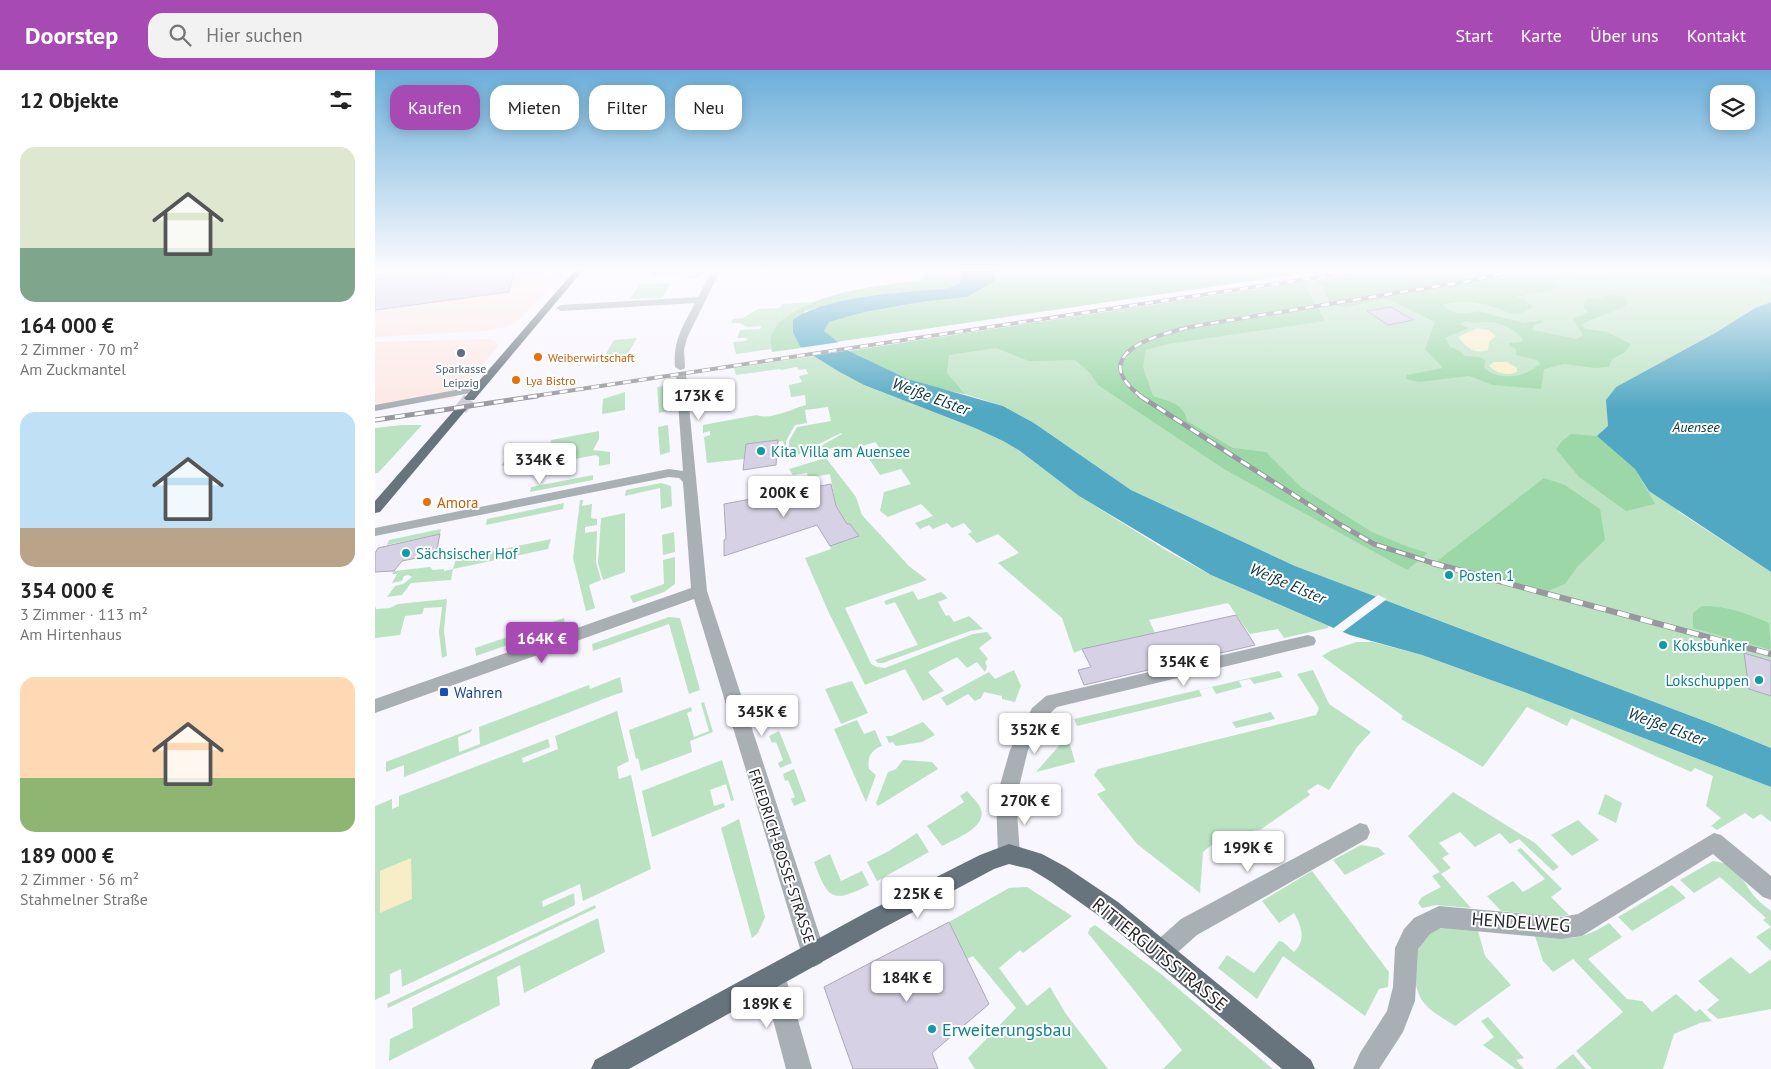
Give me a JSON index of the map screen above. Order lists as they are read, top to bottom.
{
  "streets": {
    "main road": ["RITTERGUTSSTRASSE"],
    "street": ["FRIEDRICH-BOSSE-STRASSE", "HENDELWEG"]
  },
  "water": ["Weiße Elster", "Auensee"],
  "places": {
    "other": [
      "Sparkasse Leipzig",
      "Weiberwirtschaft",
      "Lya Bistro",
      "Kita Villa am Auensee",
      "Amora",
      "Sächsischer Hof",
      "Posten 1",
      "Koksbunker",
      "Lokschuppen",
      "Erweiterungsbau"
    ],
    "transit": ["Wahren"]
  },
  "page": {
    "header": "Doorstep",
    "search": "Hier suchen",
    "nav": [
      "Start",
      "Karte",
      "Über uns",
      "Kontakt"
    ],
    "heading": "12 Objekte",
    "chip": [
      "Kaufen",
      "Mieten",
      "Filter",
      "Neu"
    ],
    "list": [
      {
        "name": "164 000 €",
        "note": "2 Zimmer · 70 m² · Am Zuckmantel"
      },
      {
        "name": "354 000 €",
        "note": "3 Zimmer · 113 m² · Am Hirtenhaus"
      },
      {
        "name": "189 000 €",
        "note": "2 Zimmer · 56 m² · Stahmelner Straße"
      }
    ],
    "price": [
      "173K €",
      "334K €",
      "200K €",
      "164K €",
      "354K €",
      "345K €",
      "352K €",
      "270K €",
      "199K €",
      "225K €",
      "184K €",
      "189K €"
    ]
  }
}
